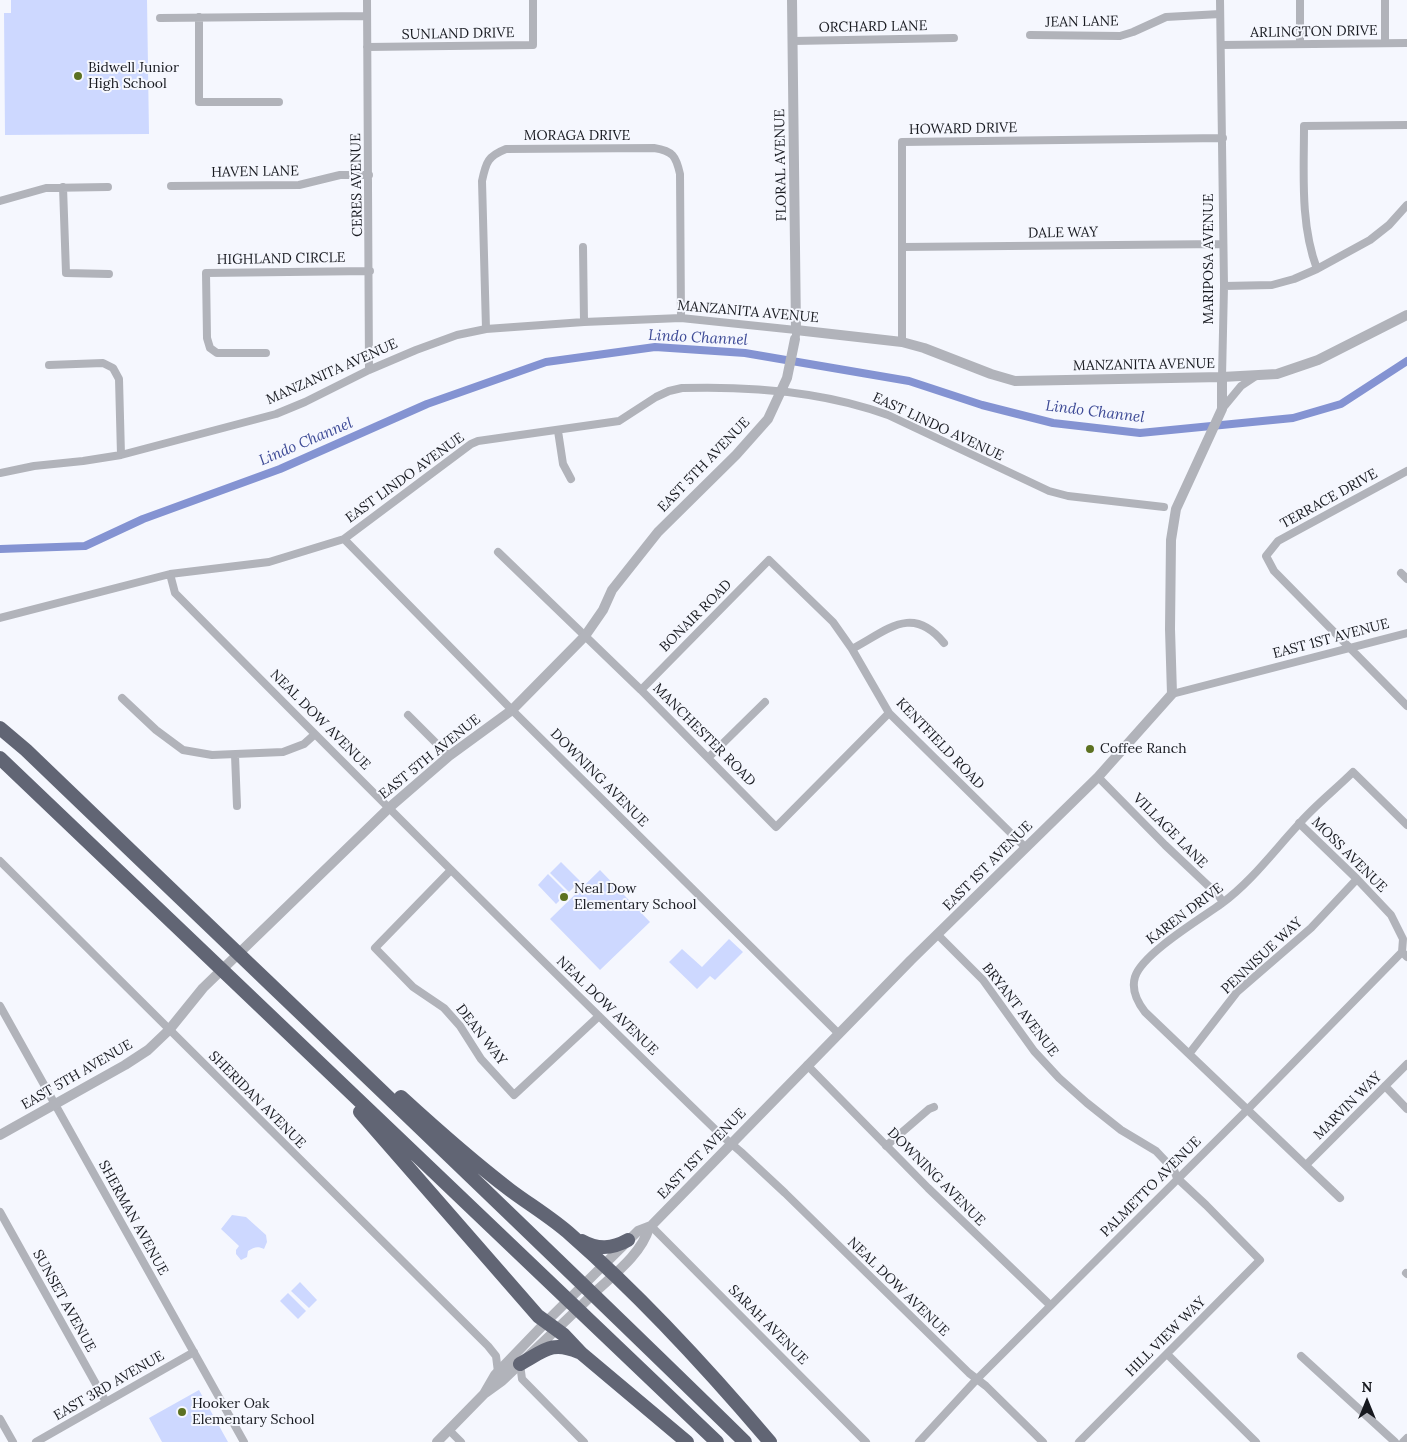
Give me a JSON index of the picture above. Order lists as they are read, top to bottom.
{
  "streets": {
    "street": [
      "JEAN LANE",
      "ORCHARD LANE",
      "ARLINGTON DRIVE",
      "SUNLAND DRIVE",
      "HOWARD DRIVE",
      "MORAGA DRIVE",
      "FLORAL AVENUE",
      "HAVEN LANE",
      "CERES AVENUE",
      "DALE WAY",
      "HIGHLAND CIRCLE",
      "MARIPOSA AVENUE",
      "MANZANITA AVENUE",
      "EAST LINDO AVENUE",
      "EAST 5TH AVENUE",
      "TERRACE DRIVE",
      "BONAIR ROAD",
      "EAST 1ST AVENUE",
      "NEAL DOW AVENUE",
      "MANCHESTER ROAD",
      "KENTFIELD ROAD",
      "DOWNING AVENUE",
      "VILLAGE LANE",
      "MOSS AVENUE",
      "KAREN DRIVE",
      "PENNISUE WAY",
      "BRYANT AVENUE",
      "DEAN WAY",
      "SHERIDAN AVENUE",
      "MARVIN WAY",
      "PALMETTO AVENUE",
      "SHERMAN AVENUE",
      "SUNSET AVENUE",
      "SARAH AVENUE",
      "HILL VIEW WAY",
      "EAST 3RD AVENUE"
    ]
  },
  "crossings": [
    ["JEAN LANE", "MARIPOSA AVENUE"],
    ["ORCHARD LANE", "FLORAL AVENUE"],
    ["ARLINGTON DRIVE", "MARIPOSA AVENUE"],
    ["SUNLAND DRIVE", "CERES AVENUE"],
    ["HOWARD DRIVE", "DALE WAY"],
    ["HOWARD DRIVE", "MARIPOSA AVENUE"],
    ["HOWARD DRIVE", "MANZANITA AVENUE"],
    ["MORAGA DRIVE", "MANZANITA AVENUE"],
    ["FLORAL AVENUE", "MANZANITA AVENUE"],
    ["FLORAL AVENUE", "EAST 5TH AVENUE"],
    ["HAVEN LANE", "CERES AVENUE"],
    ["CERES AVENUE", "HIGHLAND CIRCLE"],
    ["CERES AVENUE", "MANZANITA AVENUE"],
    ["DALE WAY", "MARIPOSA AVENUE"],
    ["MARIPOSA AVENUE", "MANZANITA AVENUE"],
    ["MARIPOSA AVENUE", "EAST 1ST AVENUE"],
    ["MANZANITA AVENUE", "EAST 5TH AVENUE"],
    ["EAST LINDO AVENUE", "EAST 5TH AVENUE"],
    ["EAST LINDO AVENUE", "NEAL DOW AVENUE"],
    ["EAST LINDO AVENUE", "DOWNING AVENUE"],
    ["EAST 5TH AVENUE", "NEAL DOW AVENUE"],
    ["EAST 5TH AVENUE", "MANCHESTER ROAD"],
    ["EAST 5TH AVENUE", "DOWNING AVENUE"],
    ["EAST 5TH AVENUE", "SHERIDAN AVENUE"],
    ["EAST 5TH AVENUE", "SHERMAN AVENUE"],
    ["TERRACE DRIVE", "EAST 1ST AVENUE"],
    ["BONAIR ROAD", "MANCHESTER ROAD"],
    ["BONAIR ROAD", "KENTFIELD ROAD"],
    ["EAST 1ST AVENUE", "NEAL DOW AVENUE"],
    ["EAST 1ST AVENUE", "KENTFIELD ROAD"],
    ["EAST 1ST AVENUE", "DOWNING AVENUE"],
    ["EAST 1ST AVENUE", "VILLAGE LANE"],
    ["EAST 1ST AVENUE", "BRYANT AVENUE"],
    ["EAST 1ST AVENUE", "SARAH AVENUE"],
    ["NEAL DOW AVENUE", "DEAN WAY"],
    ["NEAL DOW AVENUE", "PALMETTO AVENUE"],
    ["MANCHESTER ROAD", "KENTFIELD ROAD"],
    ["DOWNING AVENUE", "PALMETTO AVENUE"],
    ["VILLAGE LANE", "KAREN DRIVE"],
    ["MOSS AVENUE", "KAREN DRIVE"],
    ["MOSS AVENUE", "PENNISUE WAY"],
    ["MOSS AVENUE", "PALMETTO AVENUE"],
    ["KAREN DRIVE", "PENNISUE WAY"],
    ["KAREN DRIVE", "MARVIN WAY"],
    ["KAREN DRIVE", "PALMETTO AVENUE"],
    ["BRYANT AVENUE", "PALMETTO AVENUE"],
    ["BRYANT AVENUE", "HILL VIEW WAY"],
    ["SHERMAN AVENUE", "EAST 3RD AVENUE"],
    ["SUNSET AVENUE", "EAST 3RD AVENUE"]
  ],
  "water": ["Lindo Channel"],
  "places": [
    "Bidwell Junior High School",
    "Coffee Ranch",
    "Neal Dow Elementary School",
    "Hooker Oak Elementary School"
  ],
  "north": "top"
}
